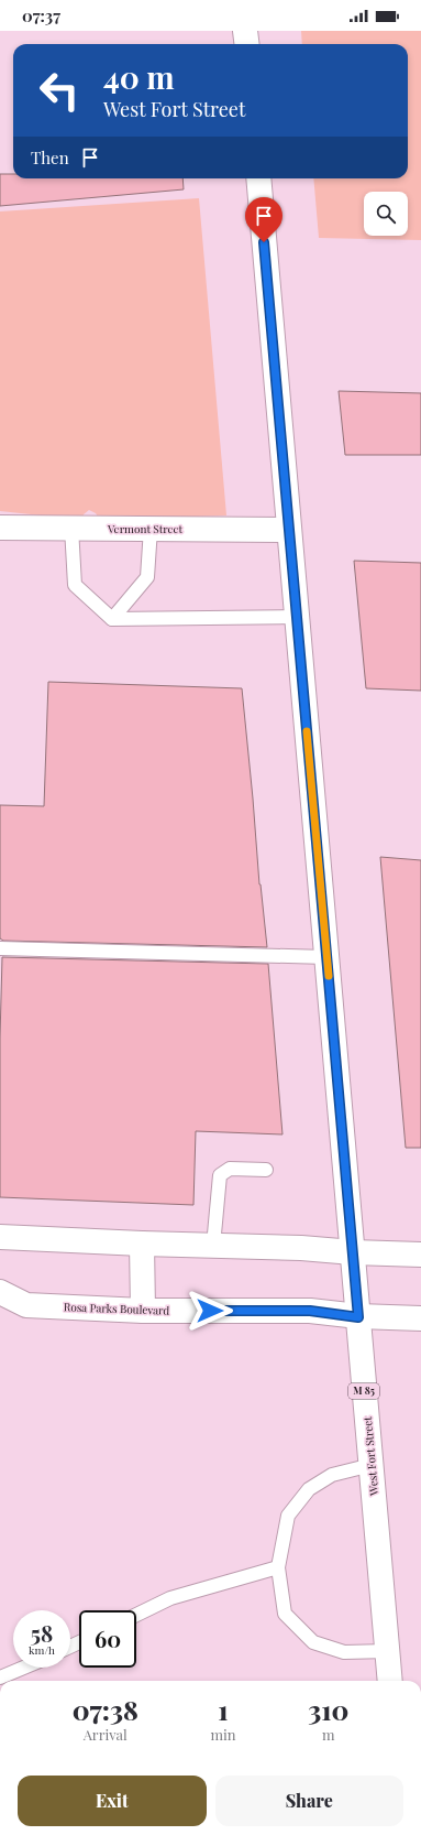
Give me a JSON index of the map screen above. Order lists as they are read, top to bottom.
{
  "streets": {
    "main road": [
      "Vermont Street",
      "Rosa Parks Boulevard",
      "M 85",
      "West Fort Street"
    ]
  },
  "crossings": [
    ["Vermont Street", "West Fort Street"],
    ["Rosa Parks Boulevard", "West Fort Street"]
  ],
  "page": {
    "status": "07:37",
    "turn": ["40 m", "West Fort Street"],
    "then": "Then",
    "speed": "58 km/h",
    "limit": "60",
    "eta": [
      "07:38",
      "Arrival",
      "1",
      "min",
      "310",
      "m"
    ],
    "buttons": ["Exit", "Share"]
  }
}
